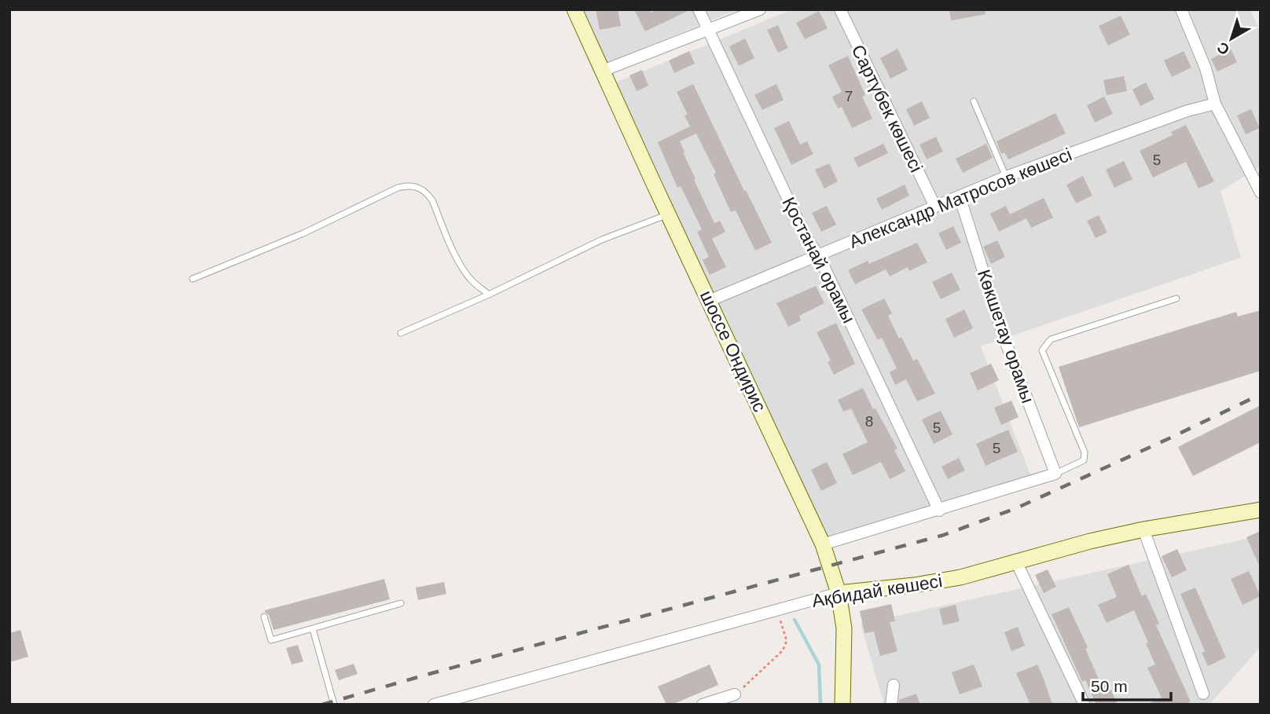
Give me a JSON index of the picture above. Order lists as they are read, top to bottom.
{
  "streets": {
    "main road": ["шоссе Ондирис", "Ақбидай көшесі"],
    "street": [
      "Сартүбек көшесі",
      "Александр Матросов көшесі",
      "Қостанай орамы",
      "Көкшетау орамы"
    ]
  },
  "crossings": [
    ["Сартүбек көшесі", "Александр Матросов көшесі"],
    ["Александр Матросов көшесі", "Қостанай орамы"],
    ["Александр Матросов көшесі", "Көкшетау орамы"],
    ["Александр Матросов көшесі", "шоссе Ондирис"],
    ["шоссе Ондирис", "Ақбидай көшесі"]
  ],
  "house_numbers": [
    "7",
    "5",
    "8",
    "5",
    "5"
  ],
  "scale_bar": "50 m",
  "north": "bottom left"
}
